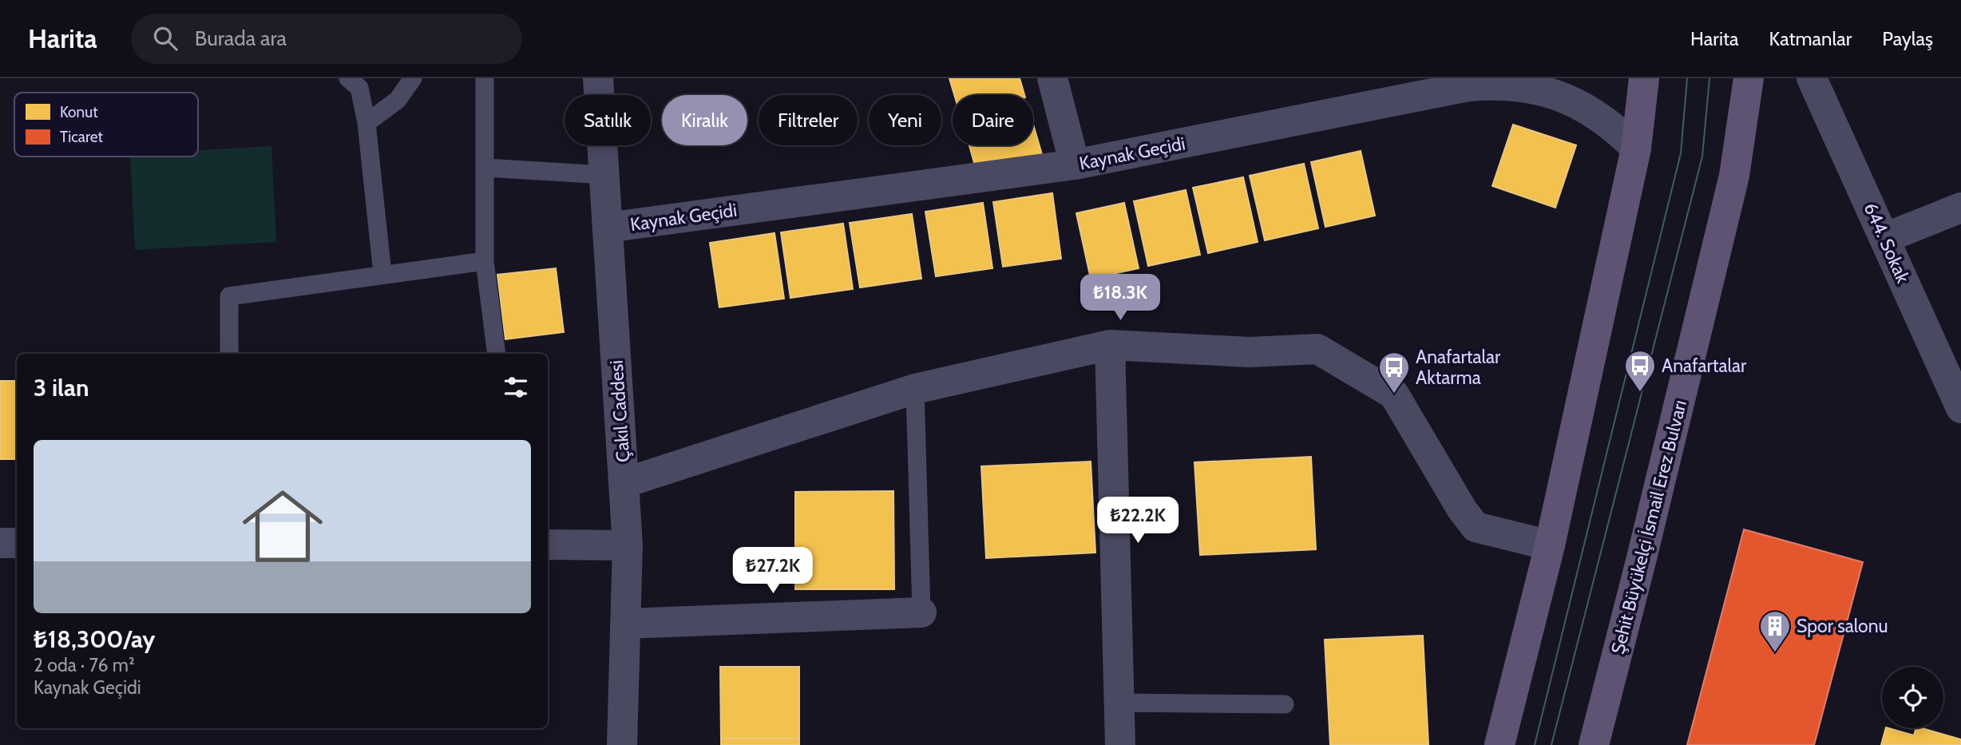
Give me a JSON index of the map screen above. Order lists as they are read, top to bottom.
{
  "streets": {
    "main road": ["Şehit Büyükelçi İsmail Erez Bulvarı"],
    "street": ["Kaynak Geçidi", "644. Sokak", "Çakıl Caddesi"]
  },
  "crossings": [
    ["Kaynak Geçidi", "Çakıl Caddesi"]
  ],
  "places": {
    "bus stop": ["Anafartalar", "Anafartalar Aktarma"],
    "building": ["Spor salonu"]
  },
  "legend": ["Konut", "Ticaret"],
  "page": {
    "header": "Harita",
    "search": "Burada ara",
    "nav": ["Harita", "Katmanlar", "Paylaş"],
    "chip": [
      "Satılık",
      "Kiralık",
      "Filtreler",
      "Yeni",
      "Daire"
    ],
    "price": ["₺18.3K", "₺22.2K", "₺27.2K"],
    "heading": "3 ilan",
    "list": [
      {
        "name": "₺18,300/ay",
        "note": "2 oda · 76 m² · Kaynak Geçidi"
      }
    ]
  }
}
